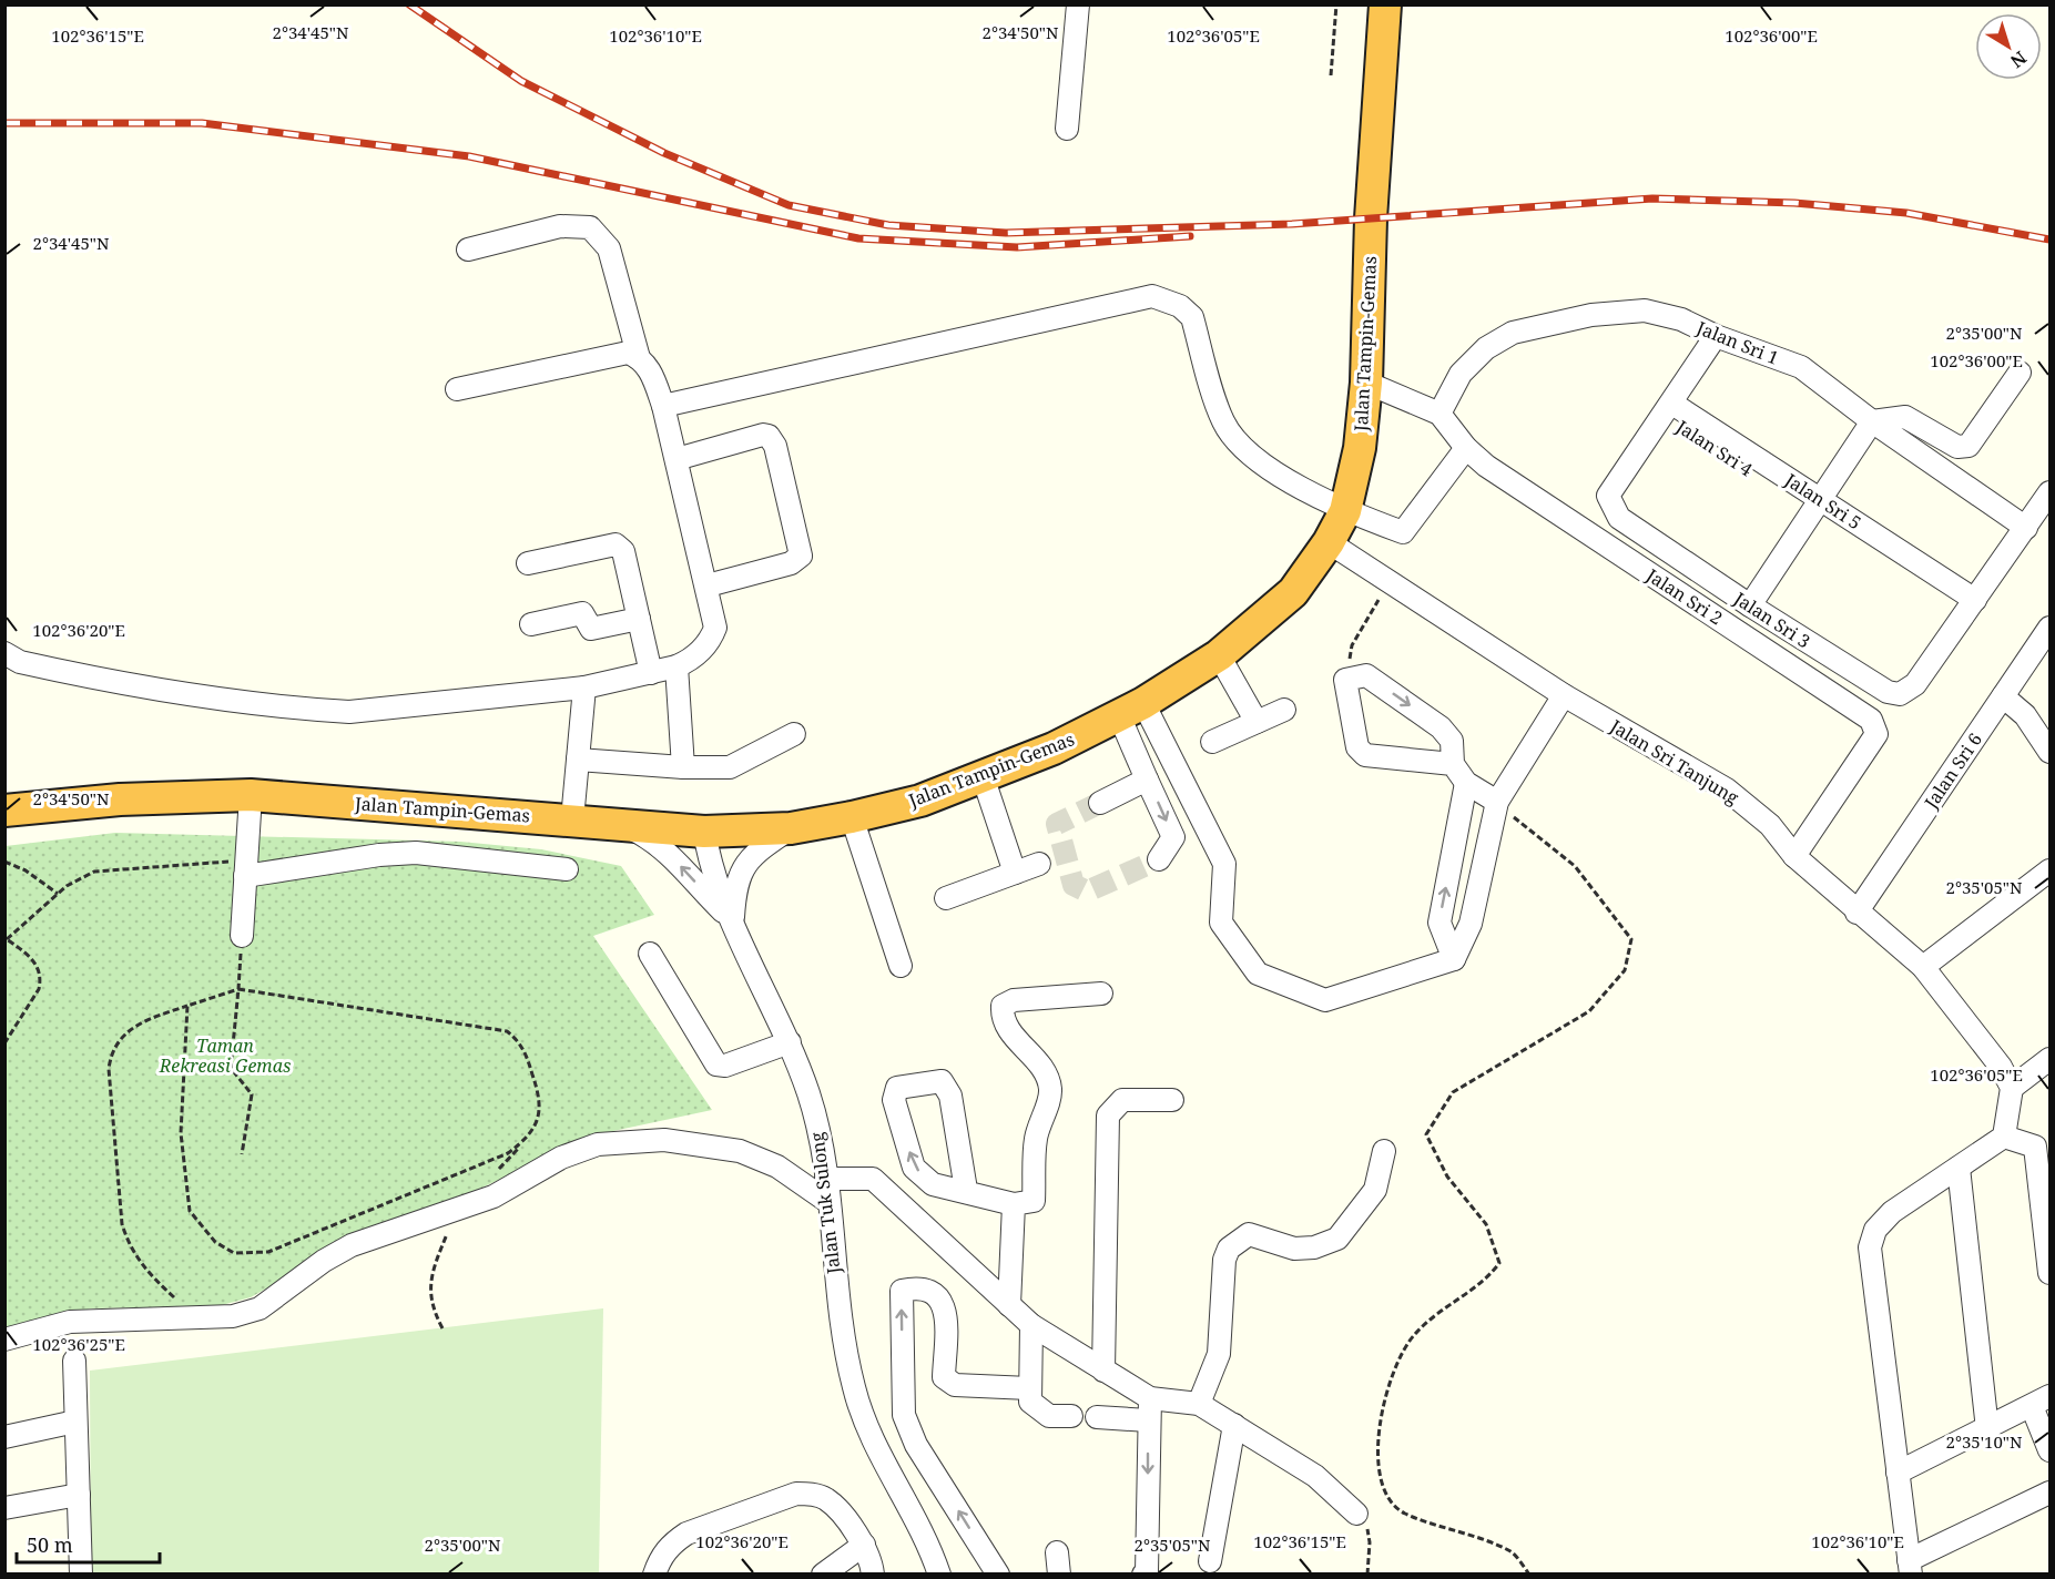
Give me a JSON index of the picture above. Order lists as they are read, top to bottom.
{
  "streets": {
    "highway": ["Jalan Tampin-Gemas"],
    "street": [
      "Jalan Sri 1",
      "Jalan Sri 5",
      "Jalan Sri 2",
      "Jalan Sri 3",
      "Jalan Sri Tanjung",
      "Jalan Sri 6",
      "Jalan Tuk Sulong"
    ]
  },
  "crossings": [
    ["Jalan Sri 1", "Jalan Sri 2"],
    ["Jalan Sri 1", "Jalan Sri 3"],
    ["Jalan Tampin-Gemas", "Jalan Sri 2"],
    ["Jalan Tampin-Gemas", "Jalan Sri Tanjung"],
    ["Jalan Tampin-Gemas", "Jalan Tuk Sulong"],
    ["Jalan Sri 5", "Jalan Sri 3"],
    ["Jalan Sri 2", "Jalan Sri Tanjung"],
    ["Jalan Sri Tanjung", "Jalan Sri 6"]
  ],
  "parks": ["Taman Rekreasi Gemas"],
  "scale_bar": "50 m",
  "north": "bottom right",
  "coordinates": [
    "2°34'45\"N",
    "2°34'50\"N",
    "102°36'15\"E",
    "102°36'10\"E",
    "102°36'05\"E",
    "102°36'00\"E",
    "2°35'00\"N",
    "102°36'20\"E",
    "2°35'05\"N",
    "102°36'25\"E",
    "2°35'10\"N"
  ]
}
